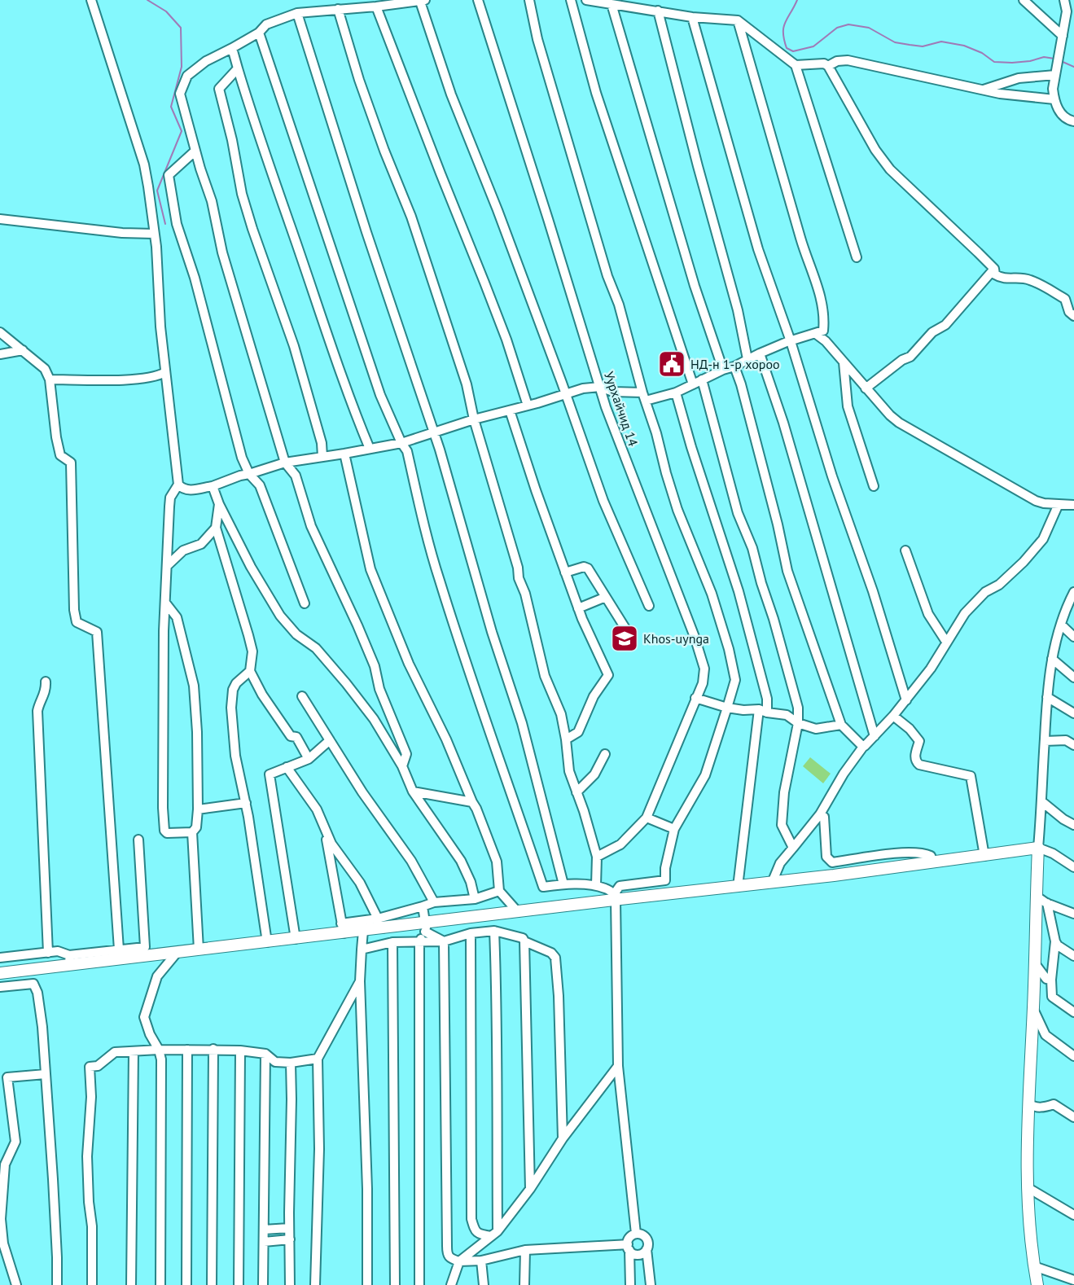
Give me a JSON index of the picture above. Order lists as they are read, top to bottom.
{
  "streets": {
    "street": ["Уурхайчид 14"]
  },
  "places": {
    "public building": ["НД-н 1-р хороо"],
    "school or university": ["Khos-uynga"]
  }
}
